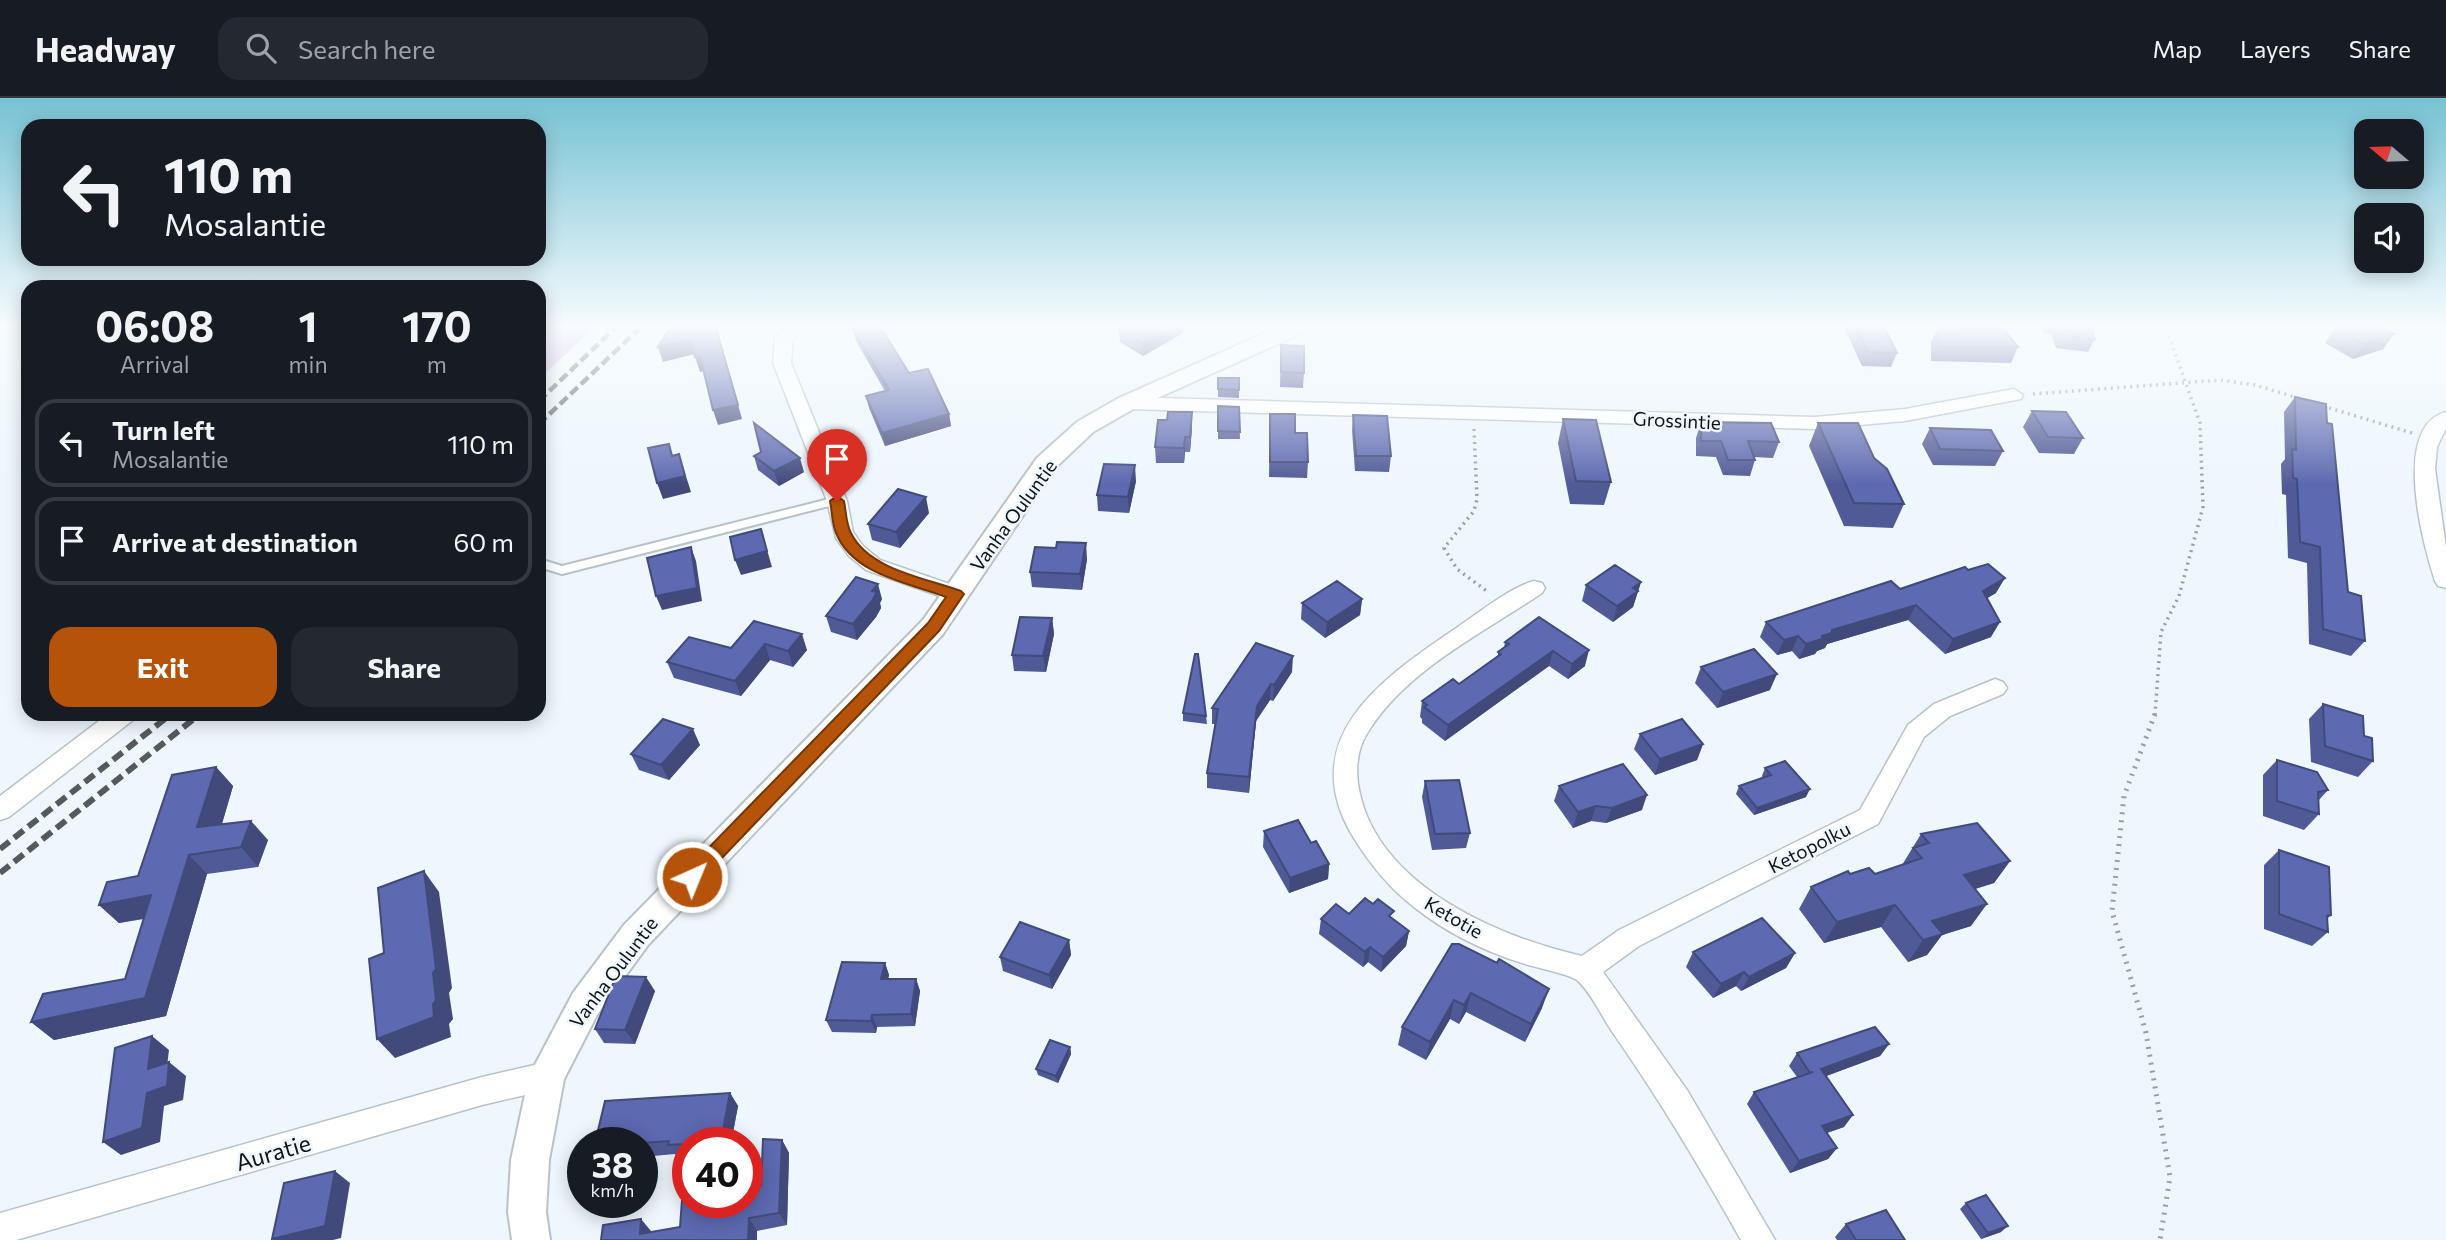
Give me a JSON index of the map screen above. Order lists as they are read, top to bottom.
{
  "streets": {
    "street": [
      "Grossintie",
      "Vanha Ouluntie",
      "Ketopolku",
      "Ketotie",
      "Auratie"
    ]
  },
  "crossings": [
    ["Grossintie", "Vanha Ouluntie"],
    ["Vanha Ouluntie", "Auratie"],
    ["Ketopolku", "Ketotie"]
  ],
  "north": "left",
  "page": {
    "header": "Headway",
    "search": "Search here",
    "nav": ["Map", "Layers", "Share"],
    "turn": ["110 m", "Mosalantie"],
    "eta": [
      "06:08",
      "Arrival",
      "1",
      "min",
      "170",
      "m"
    ],
    "list": [
      {
        "name": "Turn left",
        "note": "Mosalantie",
        "value": "110 m"
      },
      {
        "name": "Arrive at destination",
        "value": "60 m"
      }
    ],
    "buttons": ["Exit", "Share"],
    "speed": "38 km/h",
    "limit": "40"
  }
}
